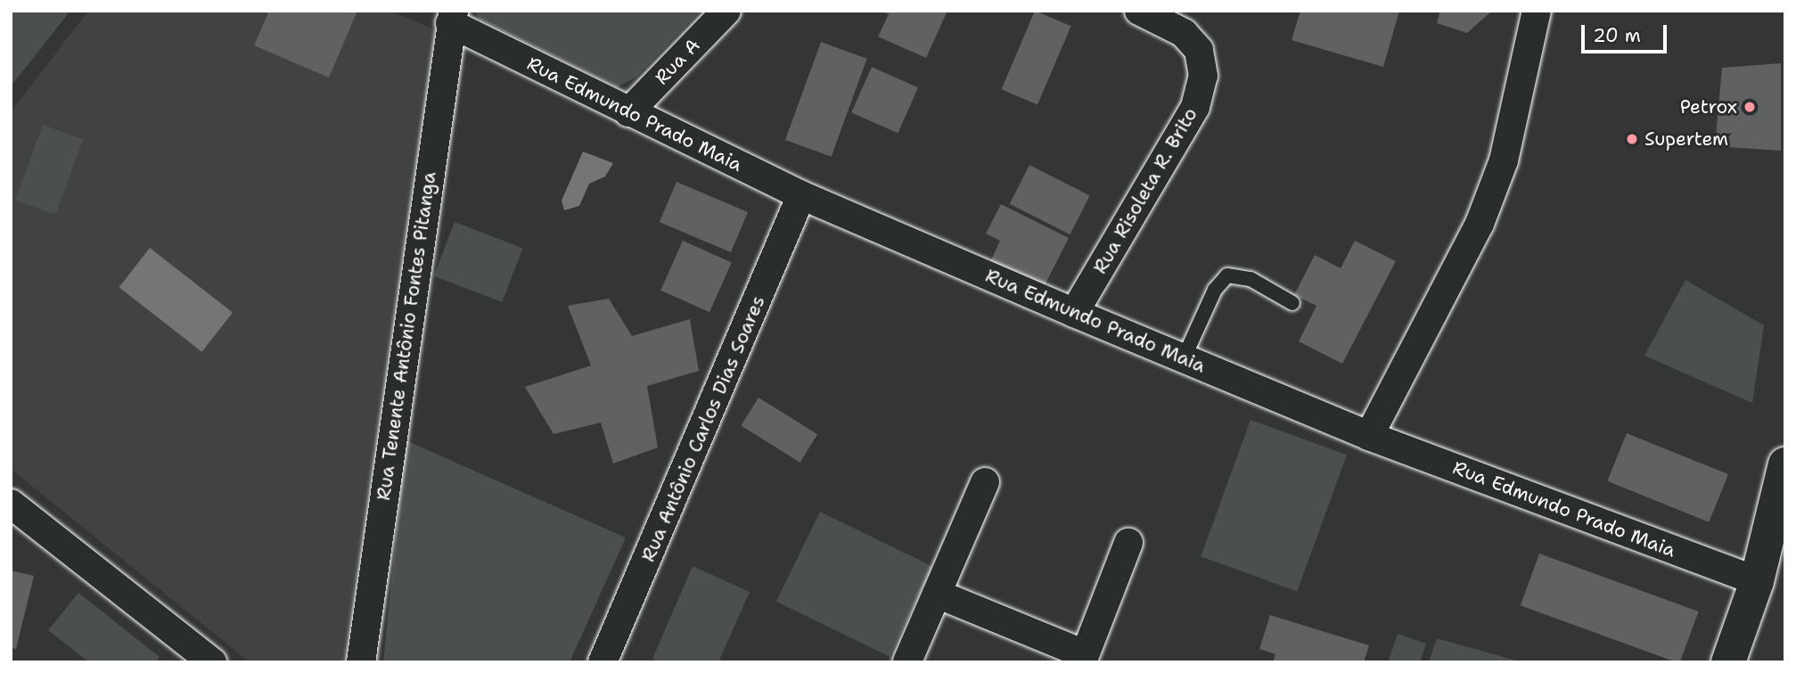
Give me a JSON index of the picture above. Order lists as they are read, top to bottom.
{
  "streets": {
    "street": [
      "Rua A",
      "Rua Edmundo Prado Maia",
      "Rua Risoleta R. Brito",
      "Rua Tenente Antônio Fontes Pitanga",
      "Rua Antônio Carlos Dias Soares"
    ]
  },
  "crossings": [
    ["Rua A", "Rua Edmundo Prado Maia"],
    ["Rua Edmundo Prado Maia", "Rua Risoleta R. Brito"],
    ["Rua Edmundo Prado Maia", "Rua Tenente Antônio Fontes Pitanga"],
    ["Rua Edmundo Prado Maia", "Rua Antônio Carlos Dias Soares"]
  ],
  "places": ["Petrox", "Supertem"],
  "scale_bar": "20 m"
}
